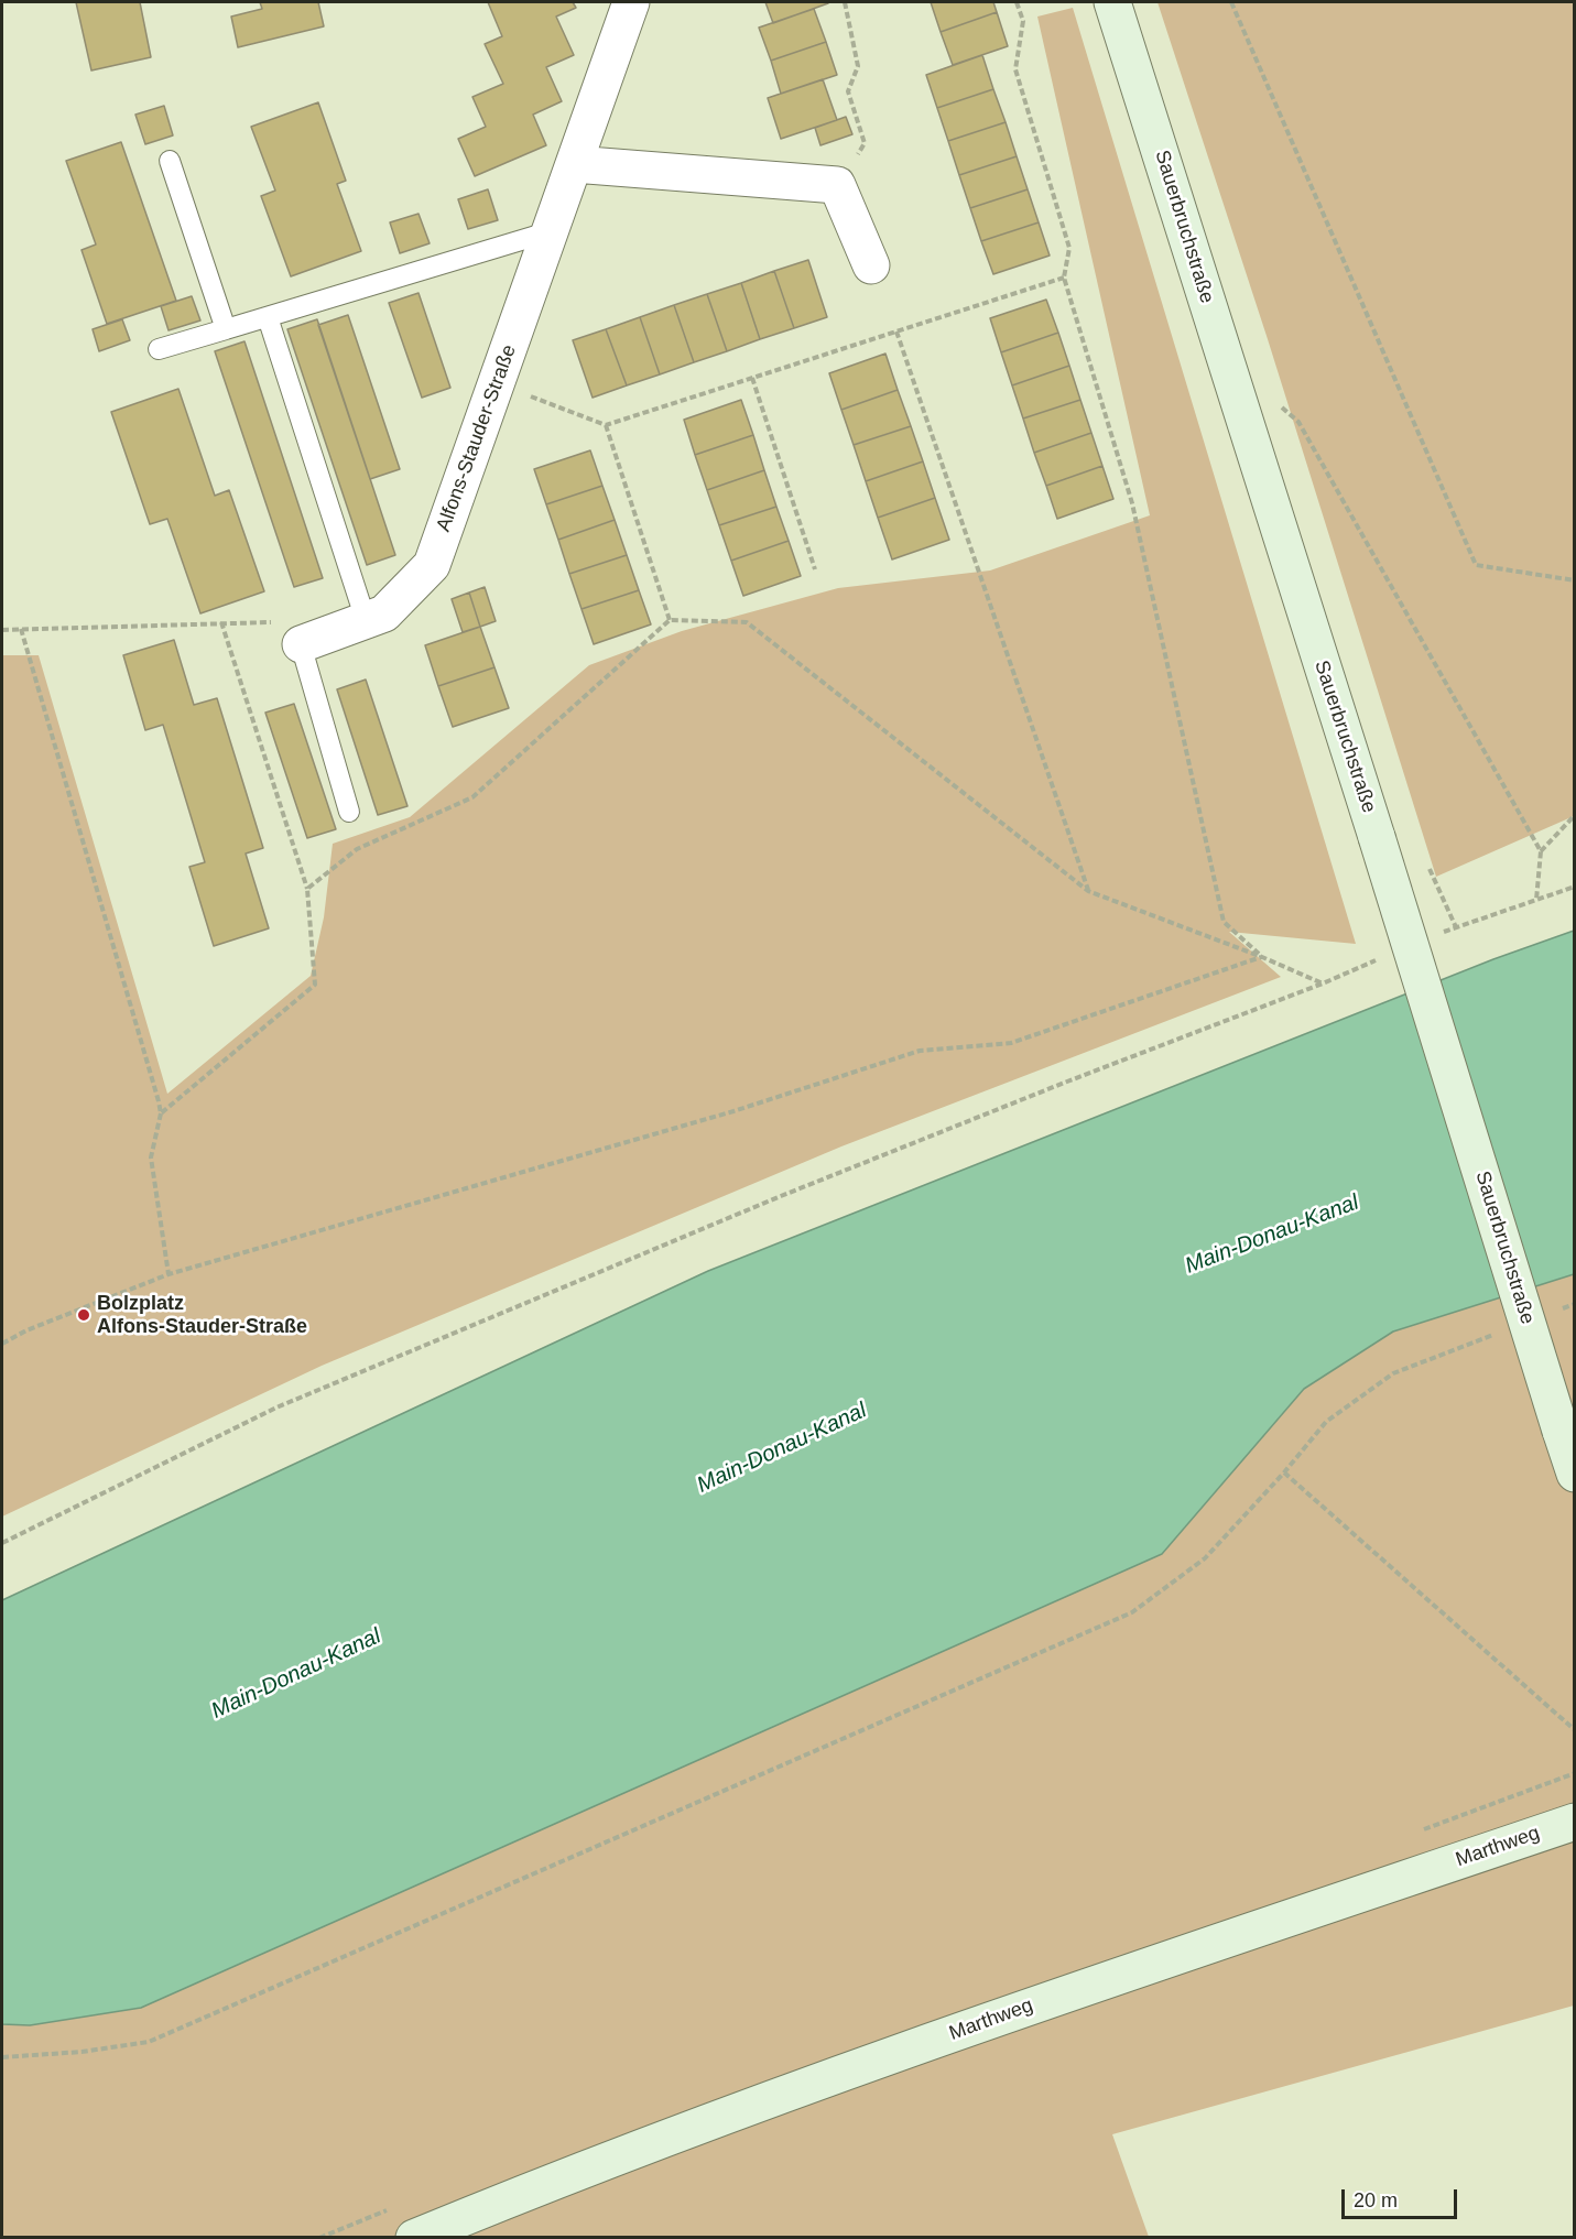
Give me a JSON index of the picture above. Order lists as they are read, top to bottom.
{
  "streets": {
    "street": ["Sauerbruchstraße", "Alfons-Stauder-Straße", "Marthweg"]
  },
  "water": ["Main-Donau-Kanal"],
  "places": ["Bolzplatz Alfons-Stauder-Straße"],
  "scale_bar": "20 m"
}
